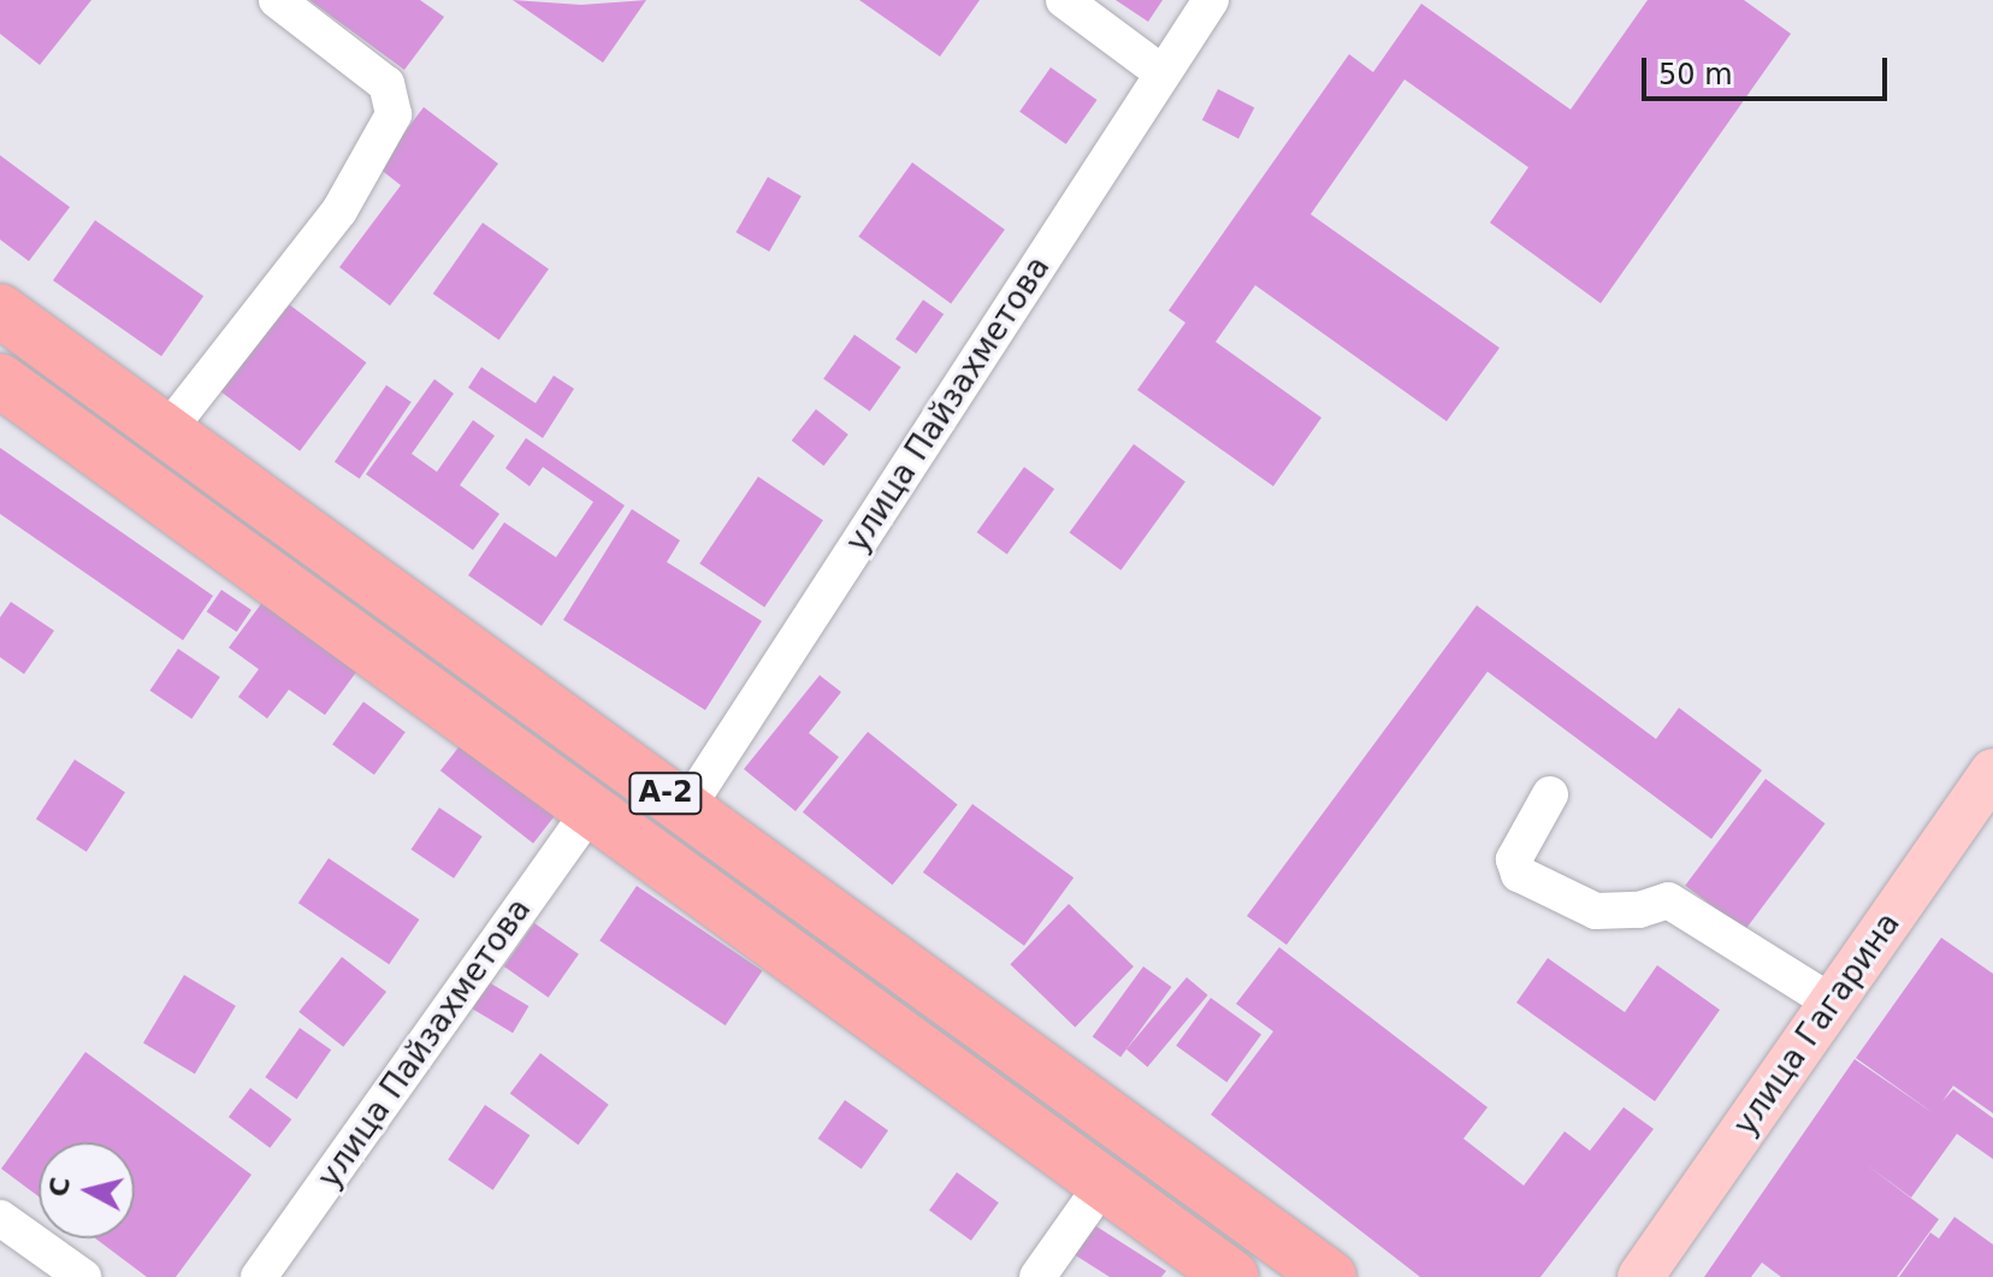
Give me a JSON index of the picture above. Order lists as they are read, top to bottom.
{
  "streets": {
    "highway": ["A-2"],
    "main road": ["улица Гагарина"],
    "street": ["улица Пайзахметова"]
  },
  "crossings": [
    ["улица Пайзахметова", "A-2"]
  ],
  "scale_bar": "50 m",
  "north": "left"
}
